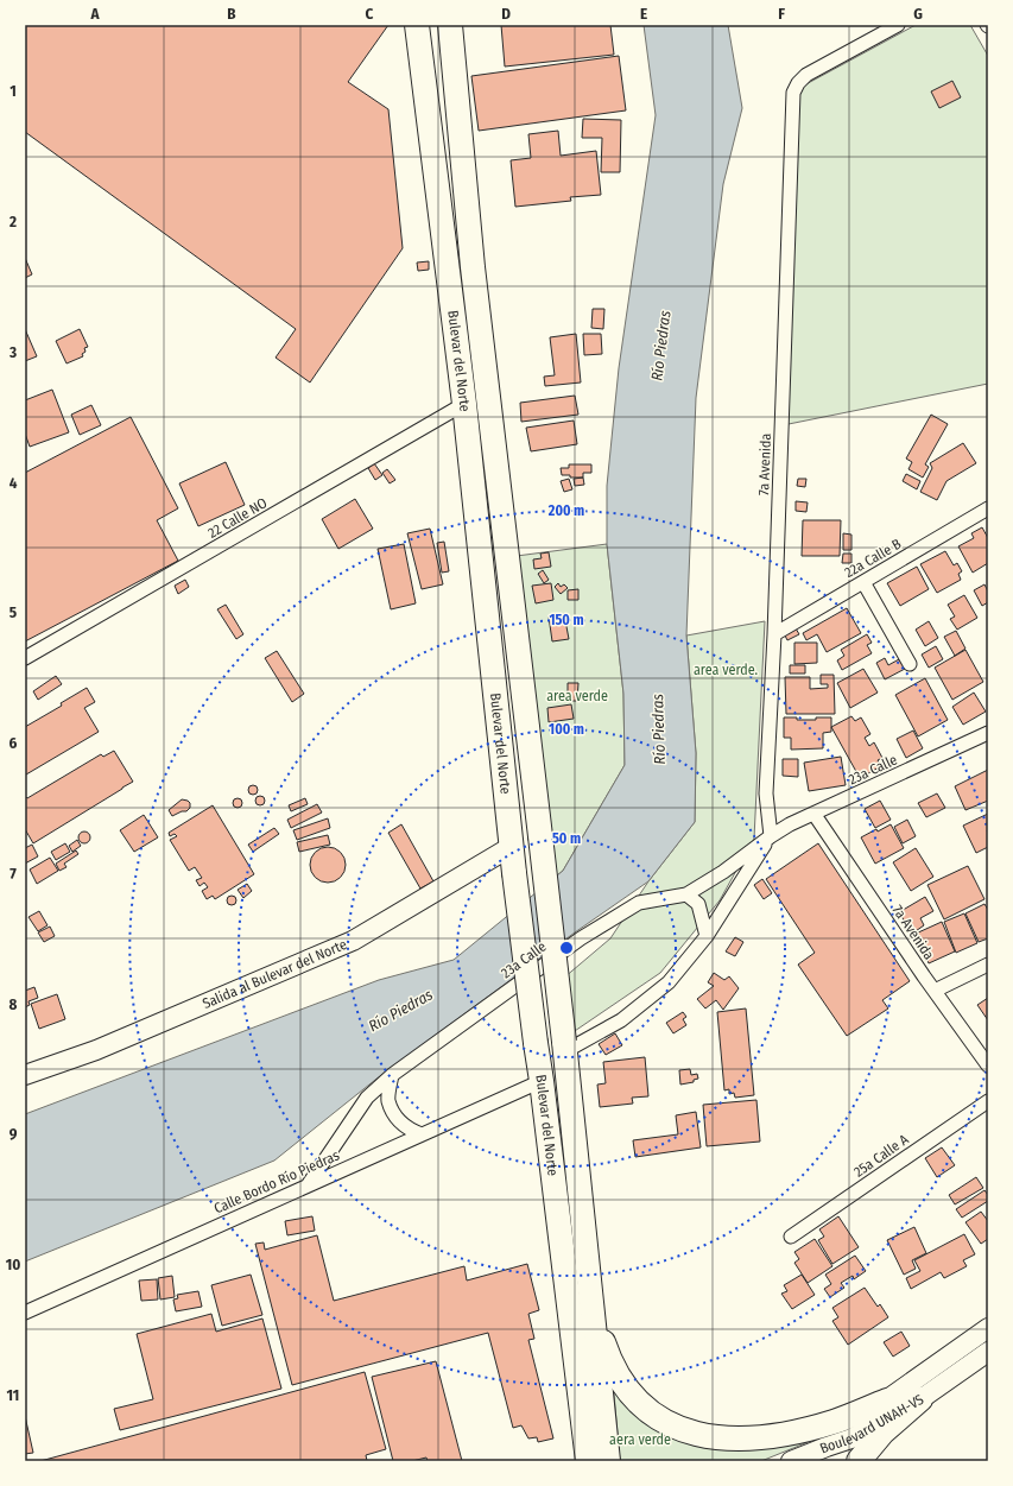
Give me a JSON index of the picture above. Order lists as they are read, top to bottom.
{
  "streets": {
    "highway": ["Bulevar del Norte"],
    "street": [
      "7a Avenida",
      "22 Calle NO",
      "22a Calle B",
      "23a Calle",
      "Salida al Bulevar del Norte",
      "25a Calle A",
      "Calle Bordo Río Piedras",
      "Boulevard UNAH-VS"
    ]
  },
  "crossings": [
    ["Bulevar del Norte", "22 Calle NO"],
    ["Bulevar del Norte", "23a Calle"],
    ["Bulevar del Norte", "Salida al Bulevar del Norte"],
    ["Bulevar del Norte", "Calle Bordo Río Piedras"],
    ["7a Avenida", "22a Calle B"],
    ["7a Avenida", "23a Calle"],
    ["23a Calle", "Calle Bordo Río Piedras"]
  ],
  "water": ["Río Piedras"],
  "parks": ["area verde.", "area verde", "aera verde"],
  "grid": {
    "columns": [
      "A",
      "B",
      "C",
      "D",
      "E",
      "F",
      "G"
    ],
    "rows": [
      "1",
      "2",
      "3",
      "4",
      "5",
      "6",
      "7",
      "8",
      "9",
      "10",
      "11"
    ]
  },
  "rings": [
    "200 m",
    "150 m",
    "100 m",
    "50 m"
  ]
}
